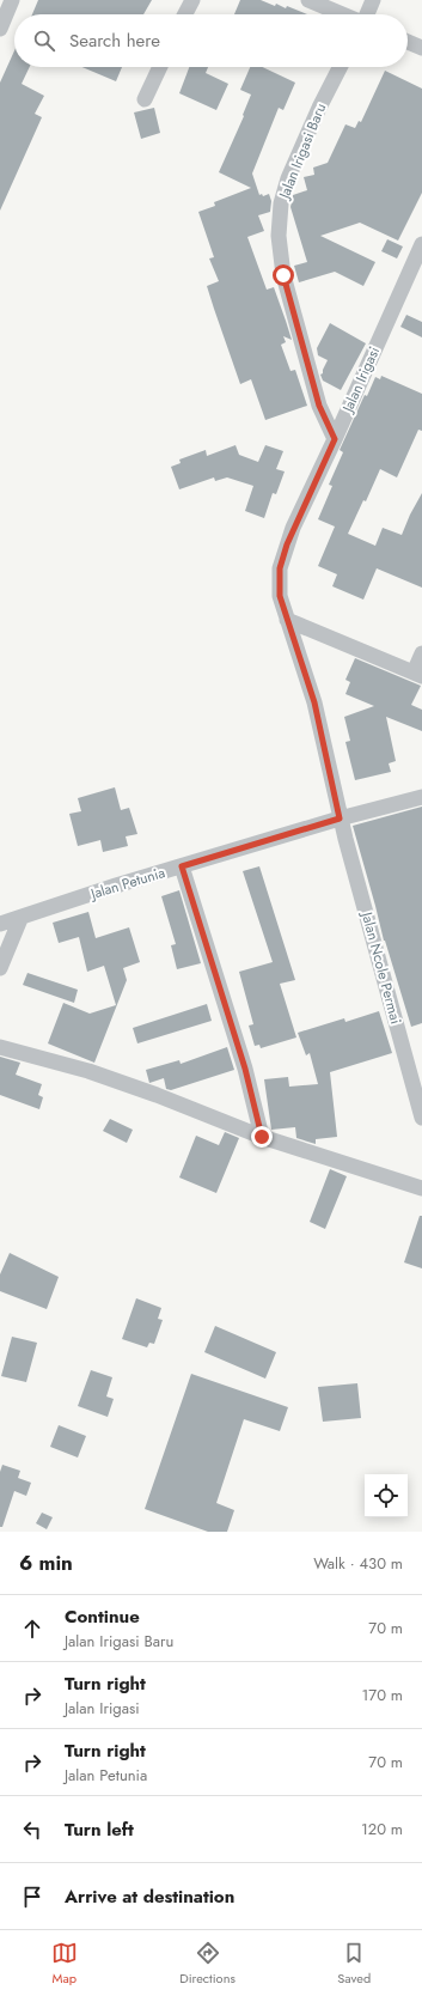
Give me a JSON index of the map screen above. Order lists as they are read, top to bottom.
{
  "streets": {
    "street": [
      "Jalan Irigasi Baru",
      "Jalan Irigasi",
      "Jalan Petunia",
      "Jalan Ncole Permai"
    ]
  },
  "crossings": [
    ["Jalan Irigasi Baru", "Jalan Irigasi"],
    ["Jalan Irigasi", "Jalan Petunia"],
    ["Jalan Irigasi", "Jalan Ncole Permai"],
    ["Jalan Petunia", "Jalan Ncole Permai"]
  ],
  "page": {
    "search": "Search here",
    "heading": ["6 min", "Walk · 430 m"],
    "list": [
      ["Continue", "Jalan Irigasi Baru", "70 m"],
      ["Turn right", "Jalan Irigasi", "170 m"],
      ["Turn right", "Jalan Petunia", "70 m"],
      ["Turn left", "120 m"],
      "Arrive at destination"
    ],
    "nav": ["Map", "Directions", "Saved"]
  }
}
